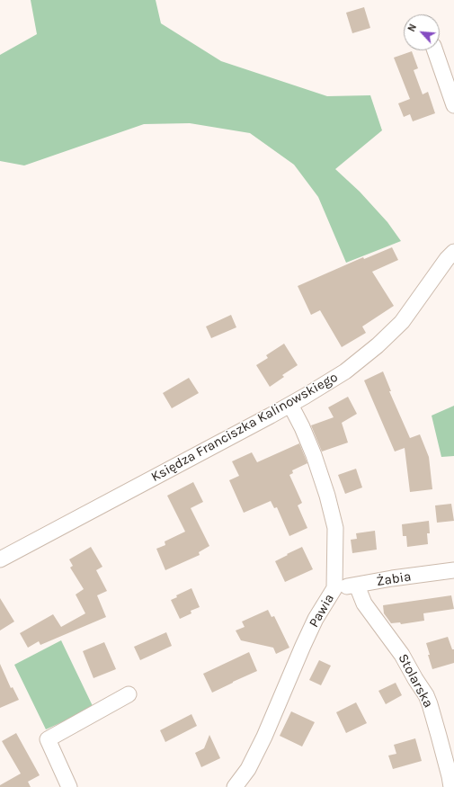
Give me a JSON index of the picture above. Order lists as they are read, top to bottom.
{
  "streets": {
    "street": [
      "Księdza Franciszka Kalinowskiego",
      "Żabia",
      "Pawia",
      "Stolarska"
    ]
  },
  "crossings": [
    ["Księdza Franciszka Kalinowskiego", "Pawia"],
    ["Żabia", "Pawia"],
    ["Żabia", "Stolarska"]
  ],
  "north": "top left"
}
